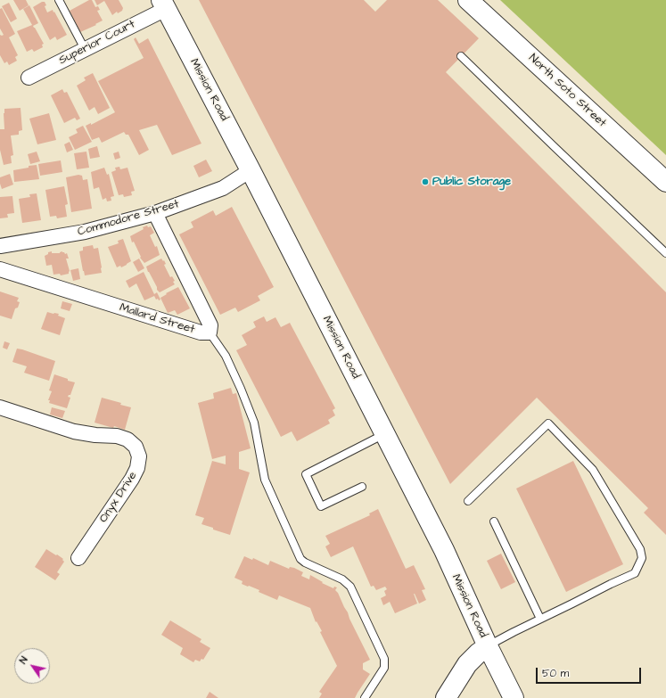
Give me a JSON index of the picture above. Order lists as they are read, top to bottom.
{
  "streets": {
    "main road": ["Mission Road", "North Soto Street"],
    "street": [
      "Superior Court",
      "Commodore Street",
      "Mallard Street",
      "Onyx Drive"
    ]
  },
  "crossings": [
    ["Superior Court", "Mission Road"],
    ["Mission Road", "Commodore Street"],
    ["Commodore Street", "Mallard Street"]
  ],
  "places": ["Public Storage"],
  "scale_bar": "50 m",
  "north": "top left"
}
